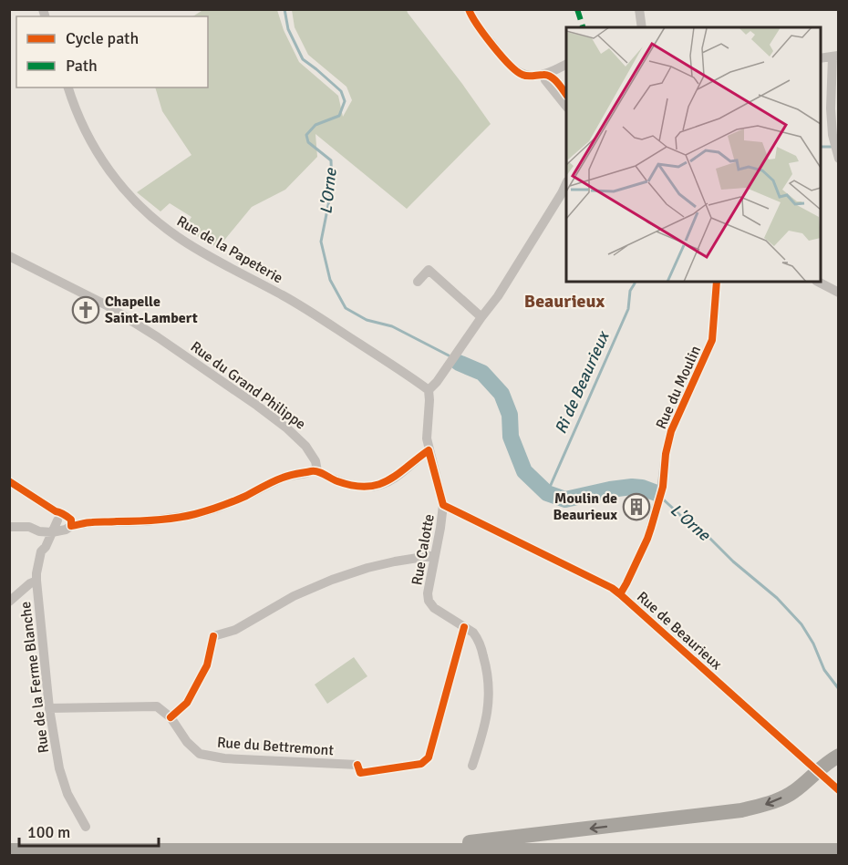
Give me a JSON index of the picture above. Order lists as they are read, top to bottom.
{
  "streets": {
    "street": [
      "Rue de la Papeterie",
      "Rue du Grand Philippe",
      "Rue du Moulin",
      "Rue Calotte",
      "Rue de Beaurieux",
      "Rue de la Ferme Blanche",
      "Rue du Bettremont"
    ]
  },
  "crossings": [
    ["Rue du Moulin", "Rue de Beaurieux"],
    ["Rue Calotte", "Rue de Beaurieux"],
    ["Rue de la Ferme Blanche", "Rue du Bettremont"]
  ],
  "districts": ["Beaurieux"],
  "water": ["L'Orne", "Ri de Beaurieux"],
  "places": {
    "church": ["Chapelle Saint-Lambert"],
    "building": ["Moulin de Beaurieux"]
  },
  "legend": ["Cycle path", "Path"],
  "scale_bar": "100 m"
}
